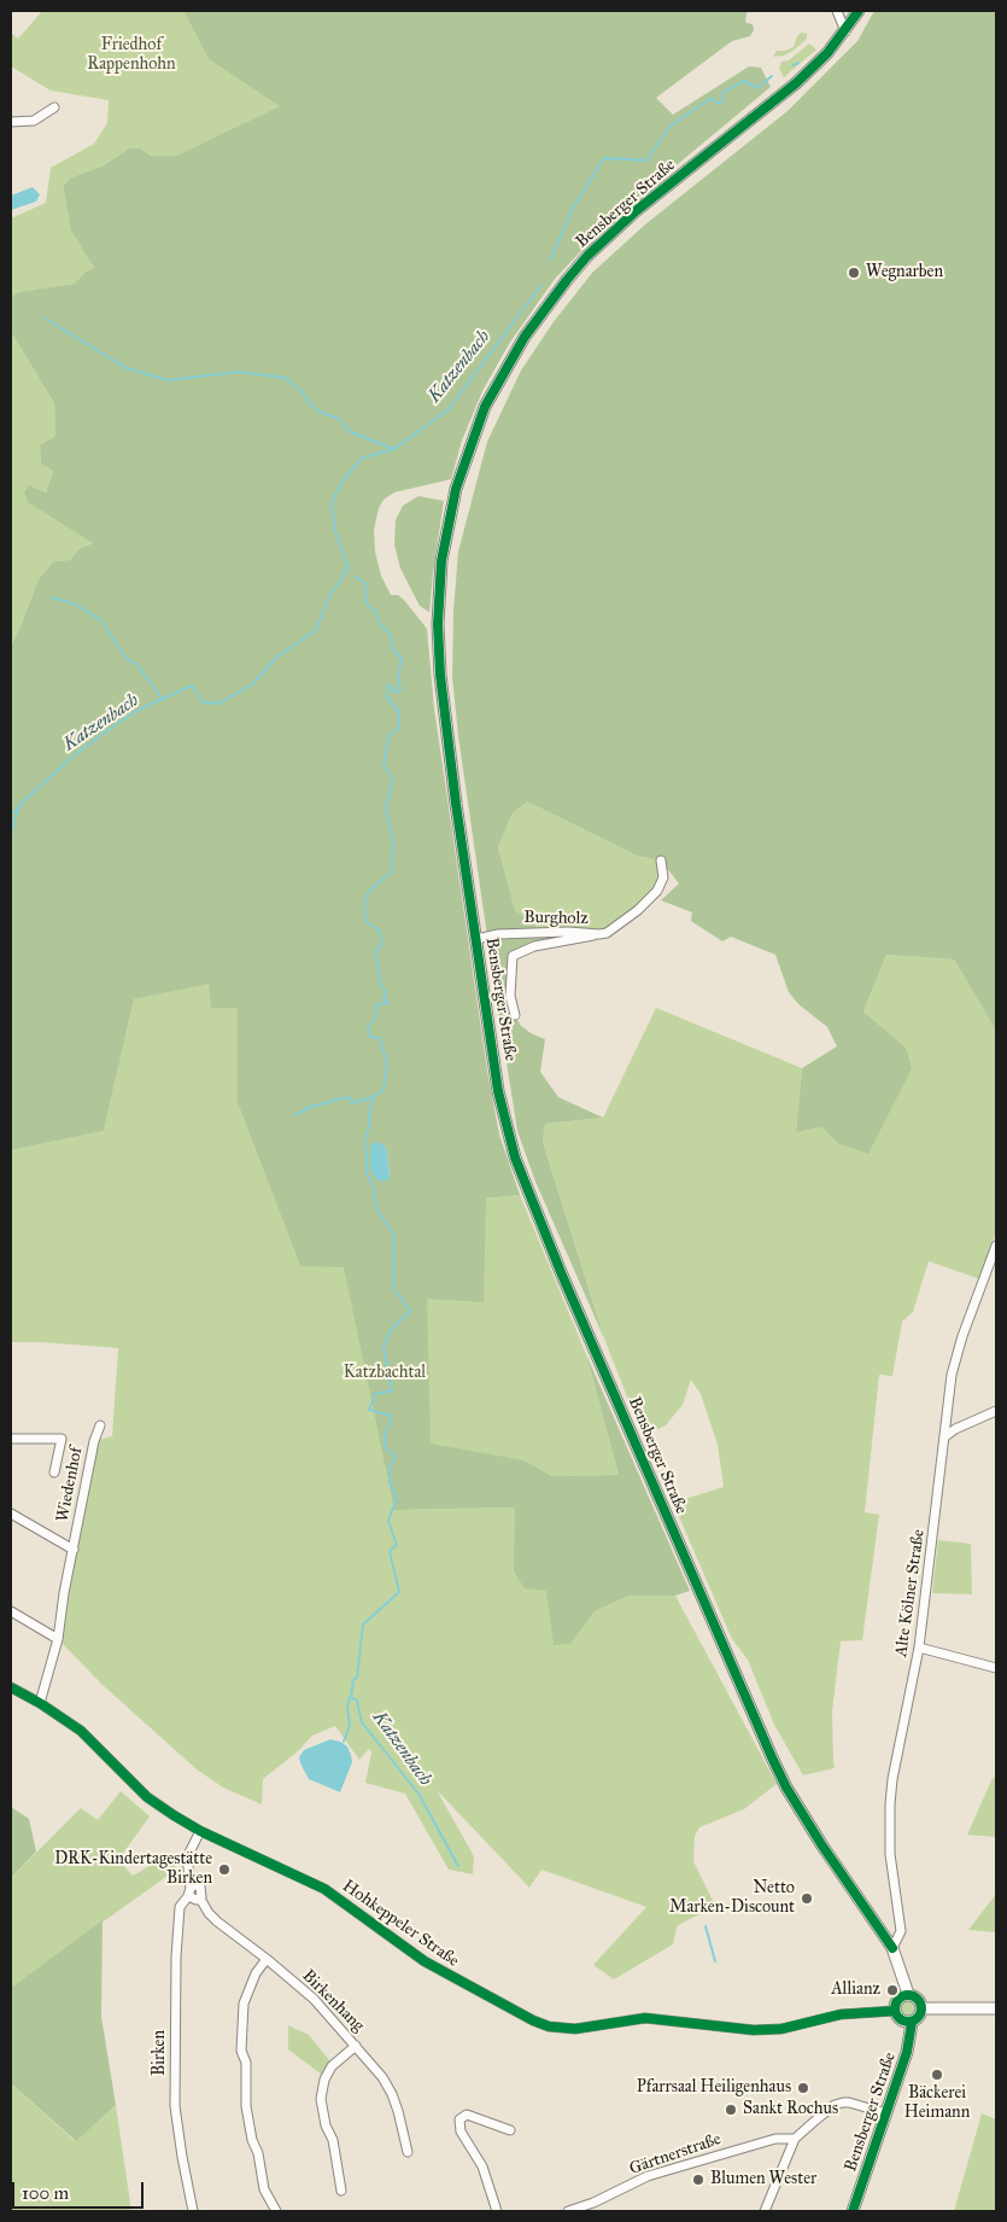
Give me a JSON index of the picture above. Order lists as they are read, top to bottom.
{
  "streets": {
    "main road": ["Bensberger Straße"],
    "street": [
      "Burgholz",
      "Wiedenhof",
      "Alte Kölner Straße",
      "Hohkeppeler Straße",
      "Birkenhang",
      "Birken",
      "Gärtnerstraße"
    ]
  },
  "crossings": [
    ["Bensberger Straße", "Burgholz"],
    ["Bensberger Straße", "Alte Kölner Straße"],
    ["Bensberger Straße", "Hohkeppeler Straße"],
    ["Wiedenhof", "Hohkeppeler Straße"],
    ["Hohkeppeler Straße", "Birken"]
  ],
  "water": ["Katzenbach"],
  "parks": ["Friedhof Rappenhohn", "Katzbachtal"],
  "places": [
    "Wegnarben",
    "DRK-Kindertagestätte Birken",
    "Netto Marken-Discount",
    "Allianz",
    "Bäckerei Heimann",
    "Pfarrsaal Heiligenhaus",
    "Sankt Rochus",
    "Blumen Wester"
  ],
  "scale_bar": "100 m"
}
